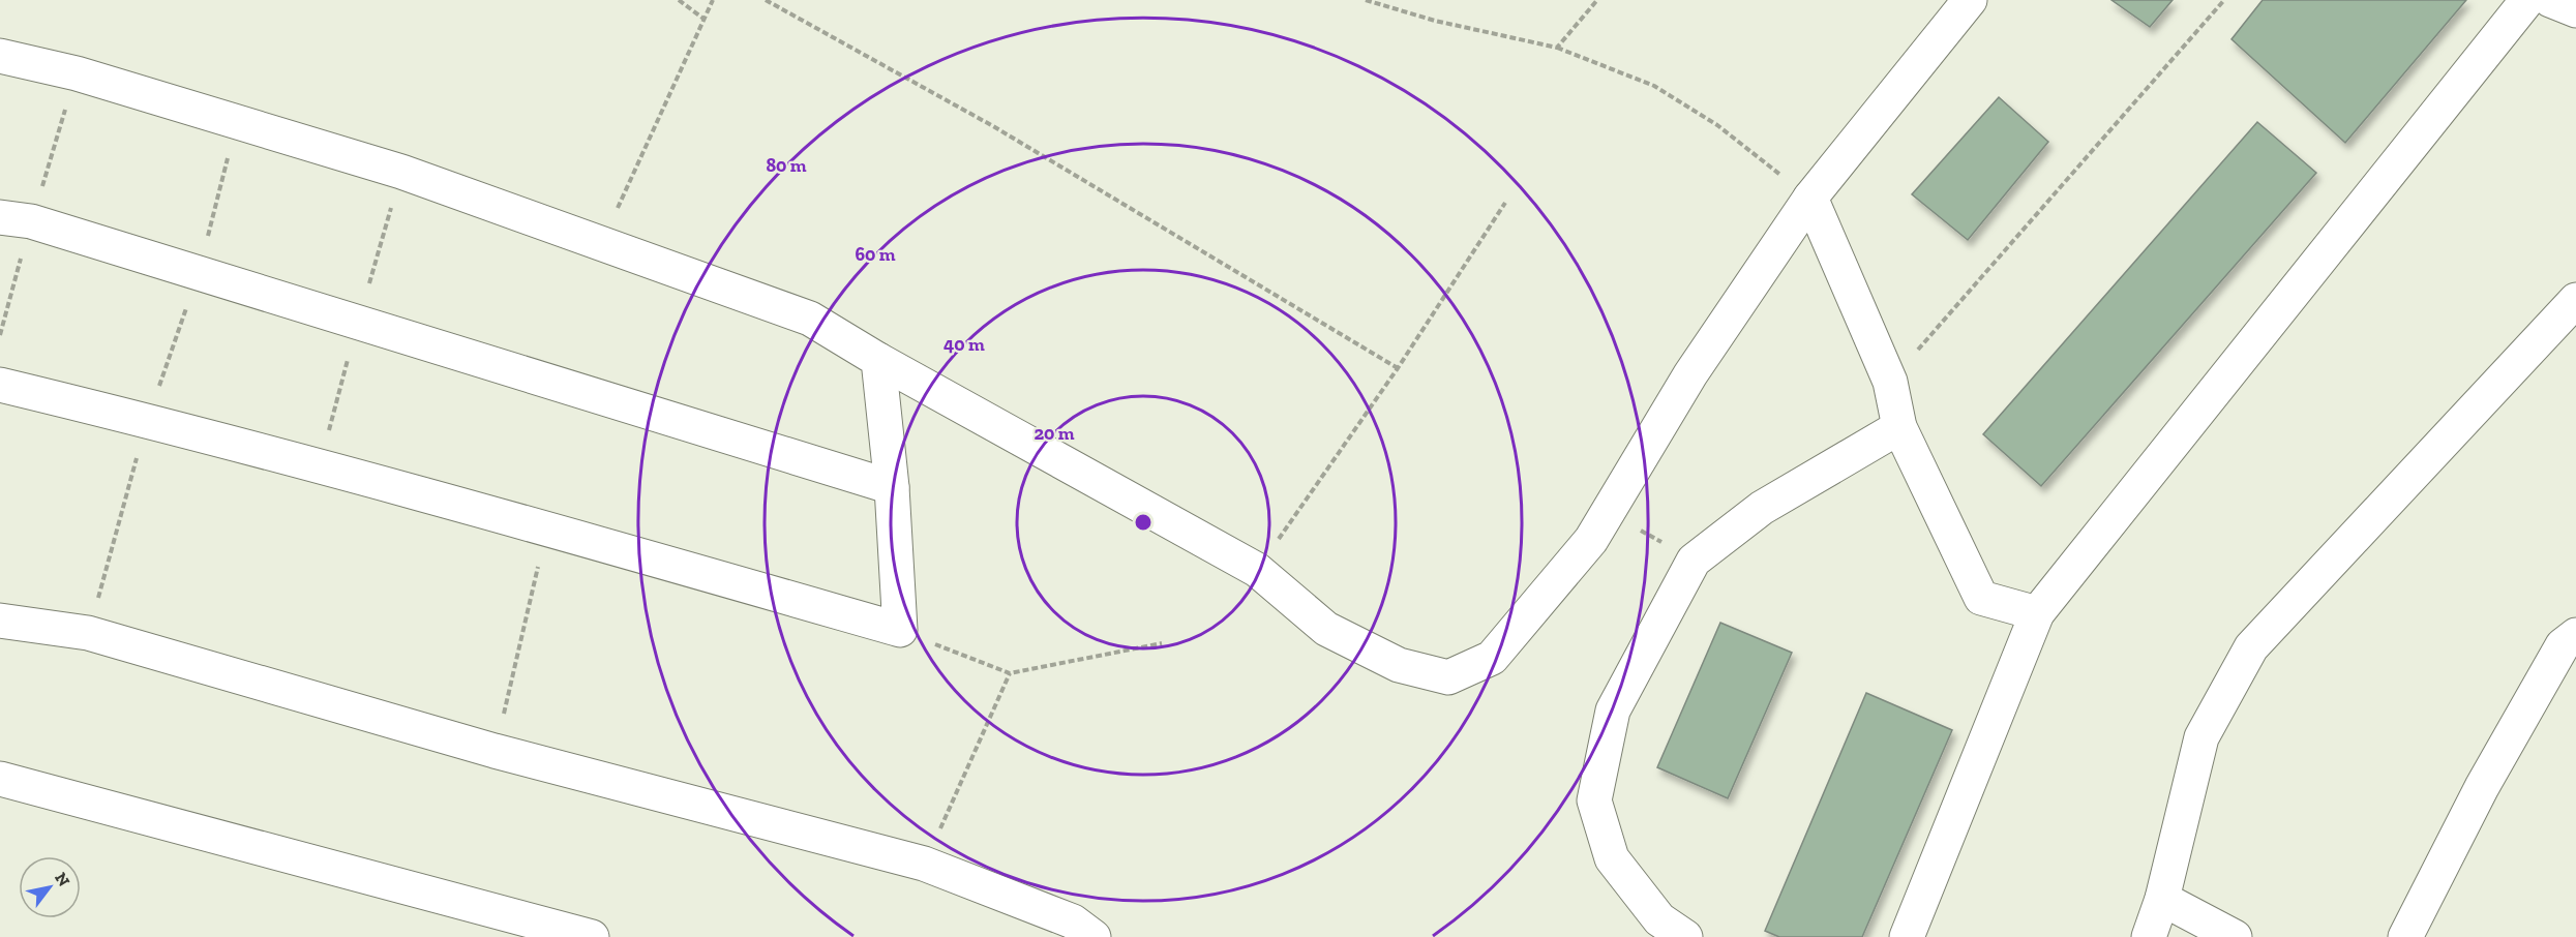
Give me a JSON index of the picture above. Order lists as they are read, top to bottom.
{
  "north": "top right",
  "rings": [
    "80 m",
    "60 m",
    "40 m",
    "20 m"
  ]
}
